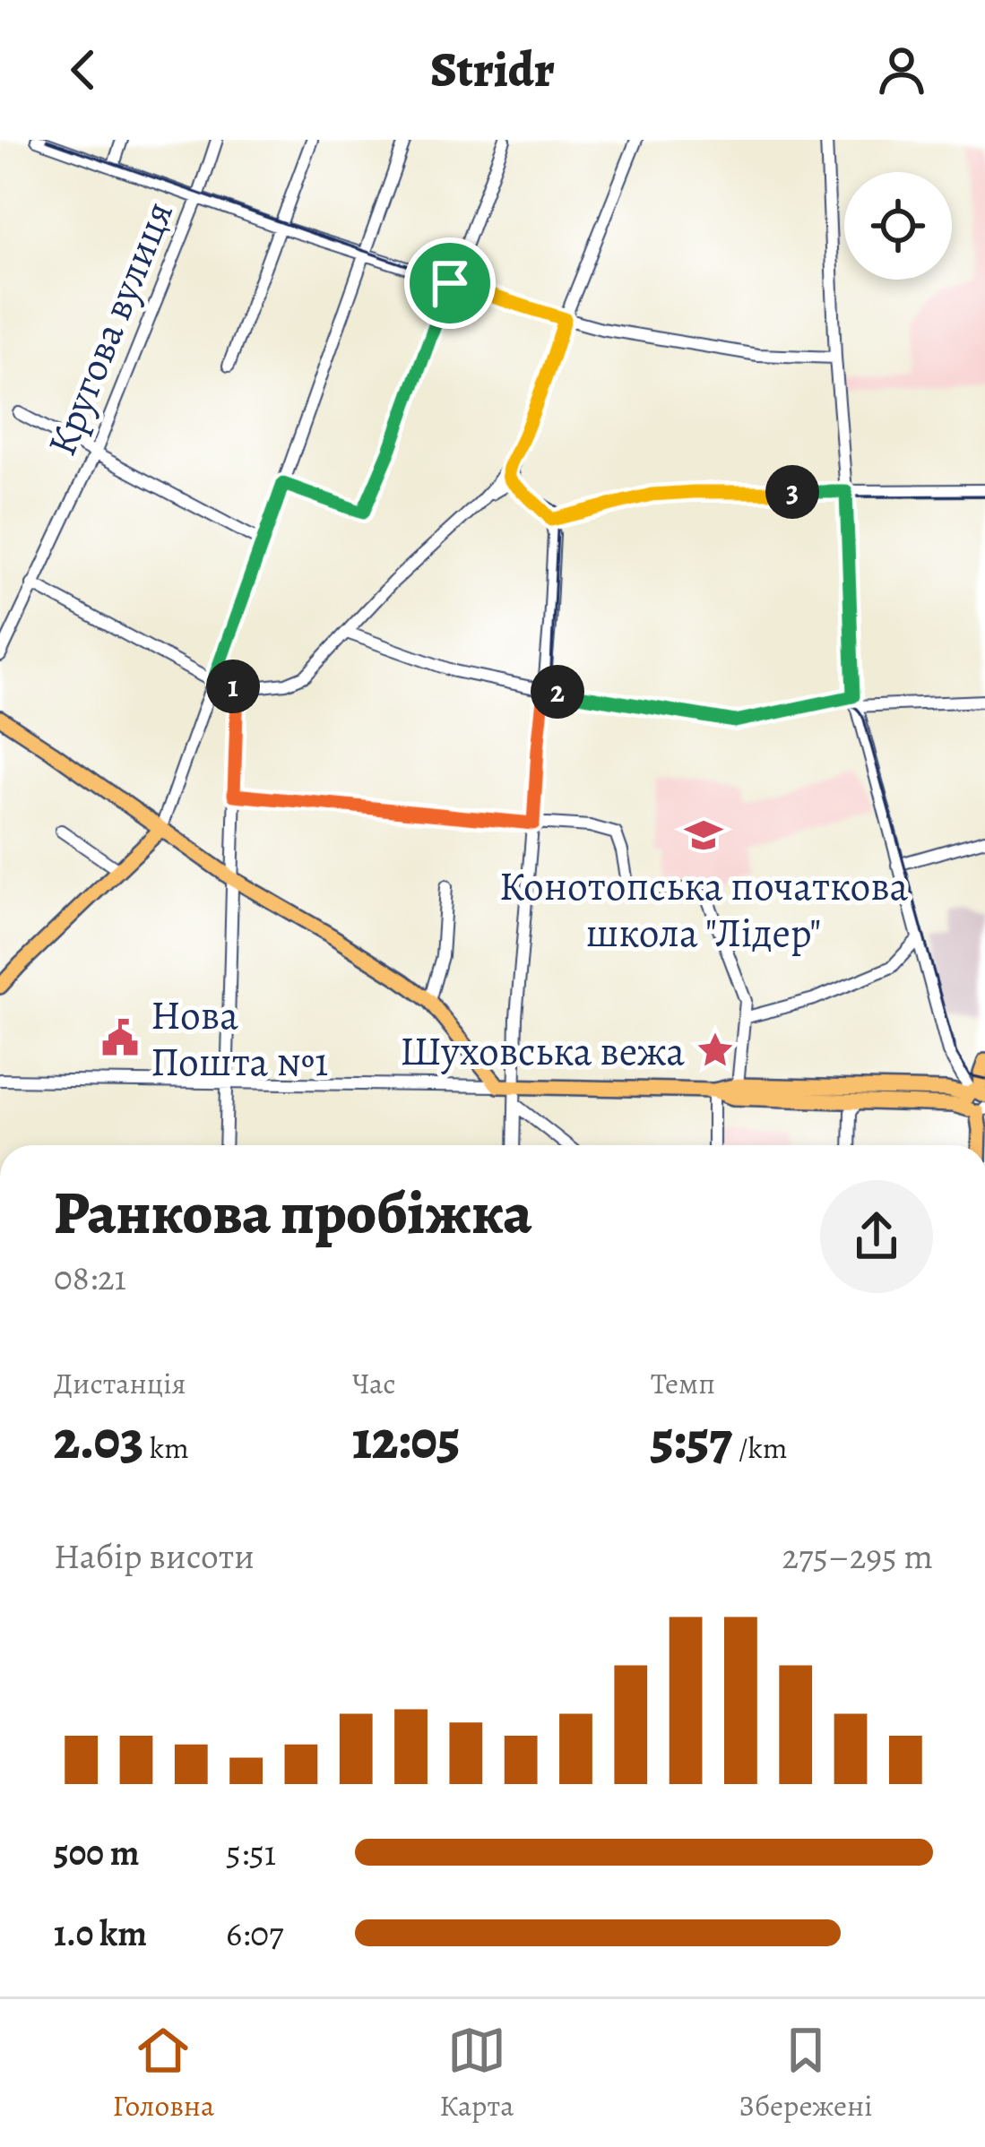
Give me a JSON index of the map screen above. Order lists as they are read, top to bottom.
{
  "streets": {
    "street": ["Кругова вулиця"]
  },
  "places": {
    "school or university": ["Конотопська початкова школа \"Лідер\""],
    "public building": ["Нова Пошта №1"],
    "place": ["Шуховська вежа"]
  },
  "page": {
    "header": "Stridr",
    "pins": ["3", "1", "2"],
    "heading": ["Ранкова пробіжка", "08:21"],
    "stats": [
      ["Дистанція", "2.03 km"],
      ["Час", "12:05"],
      ["Темп", "5:57 /km"]
    ],
    "chart": ["Набір висоти", "275–295 m"],
    "list": [
      {
        "name": "500 m",
        "note": "5:51"
      },
      {
        "name": "1.0 km",
        "note": "6:07"
      }
    ],
    "tabs": ["Головна", "Карта", "Збережені"]
  }
}
